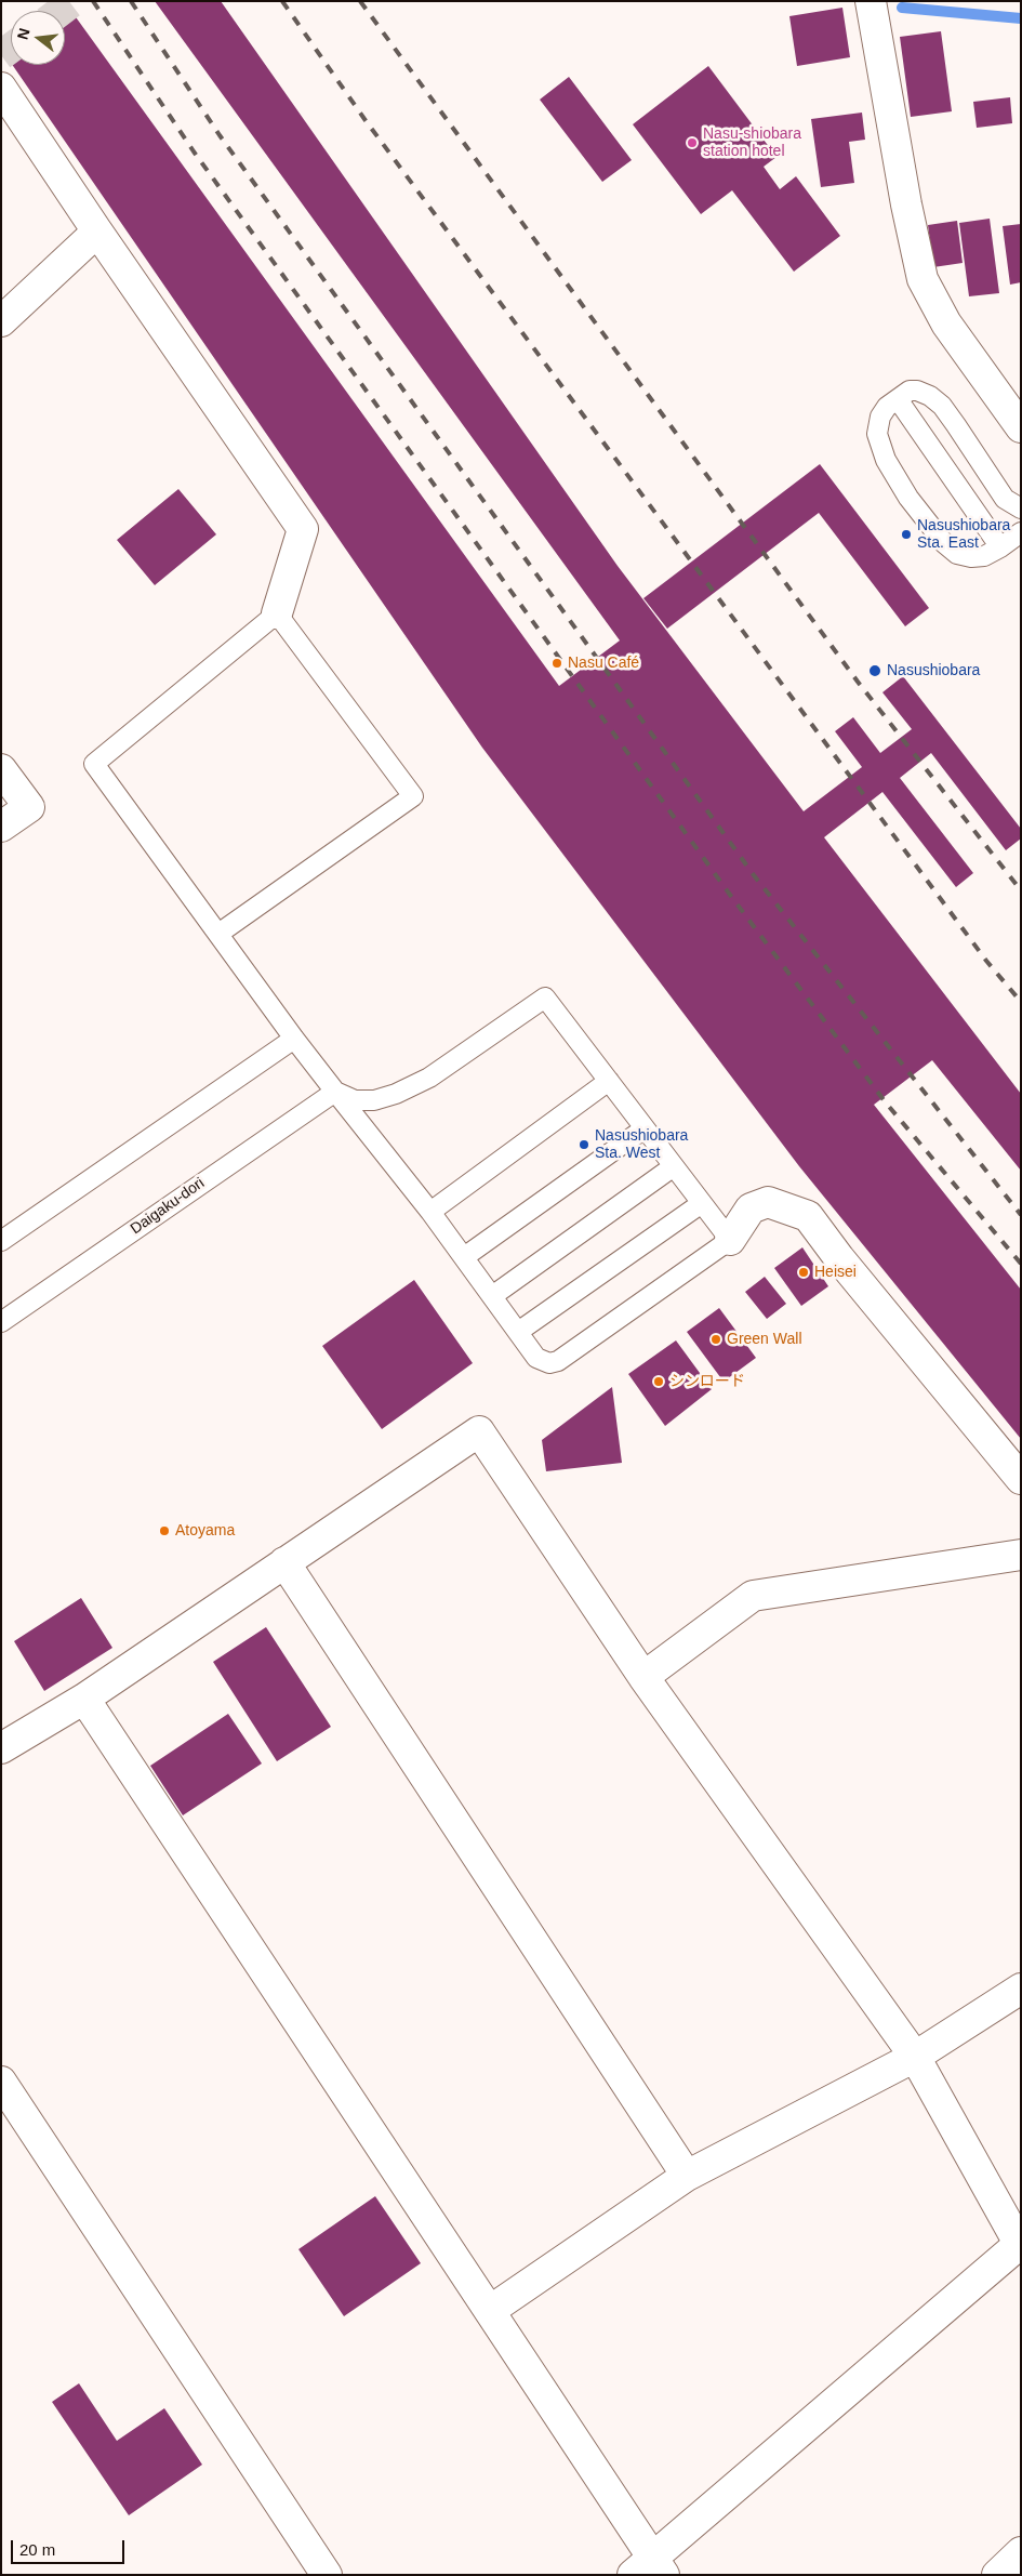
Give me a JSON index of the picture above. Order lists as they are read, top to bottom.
{
  "streets": {
    "lane": ["Daigaku-dori"]
  },
  "places": [
    "Nasu-shiobara station hotel",
    "Nasushiobara Sta. East",
    "Nasu Café",
    "Nasushiobara",
    "Nasushiobara Sta. West",
    "Heisei",
    "Green Wall",
    "シンロード",
    "Atoyama"
  ],
  "scale_bar": "20 m",
  "north": "left"
}
